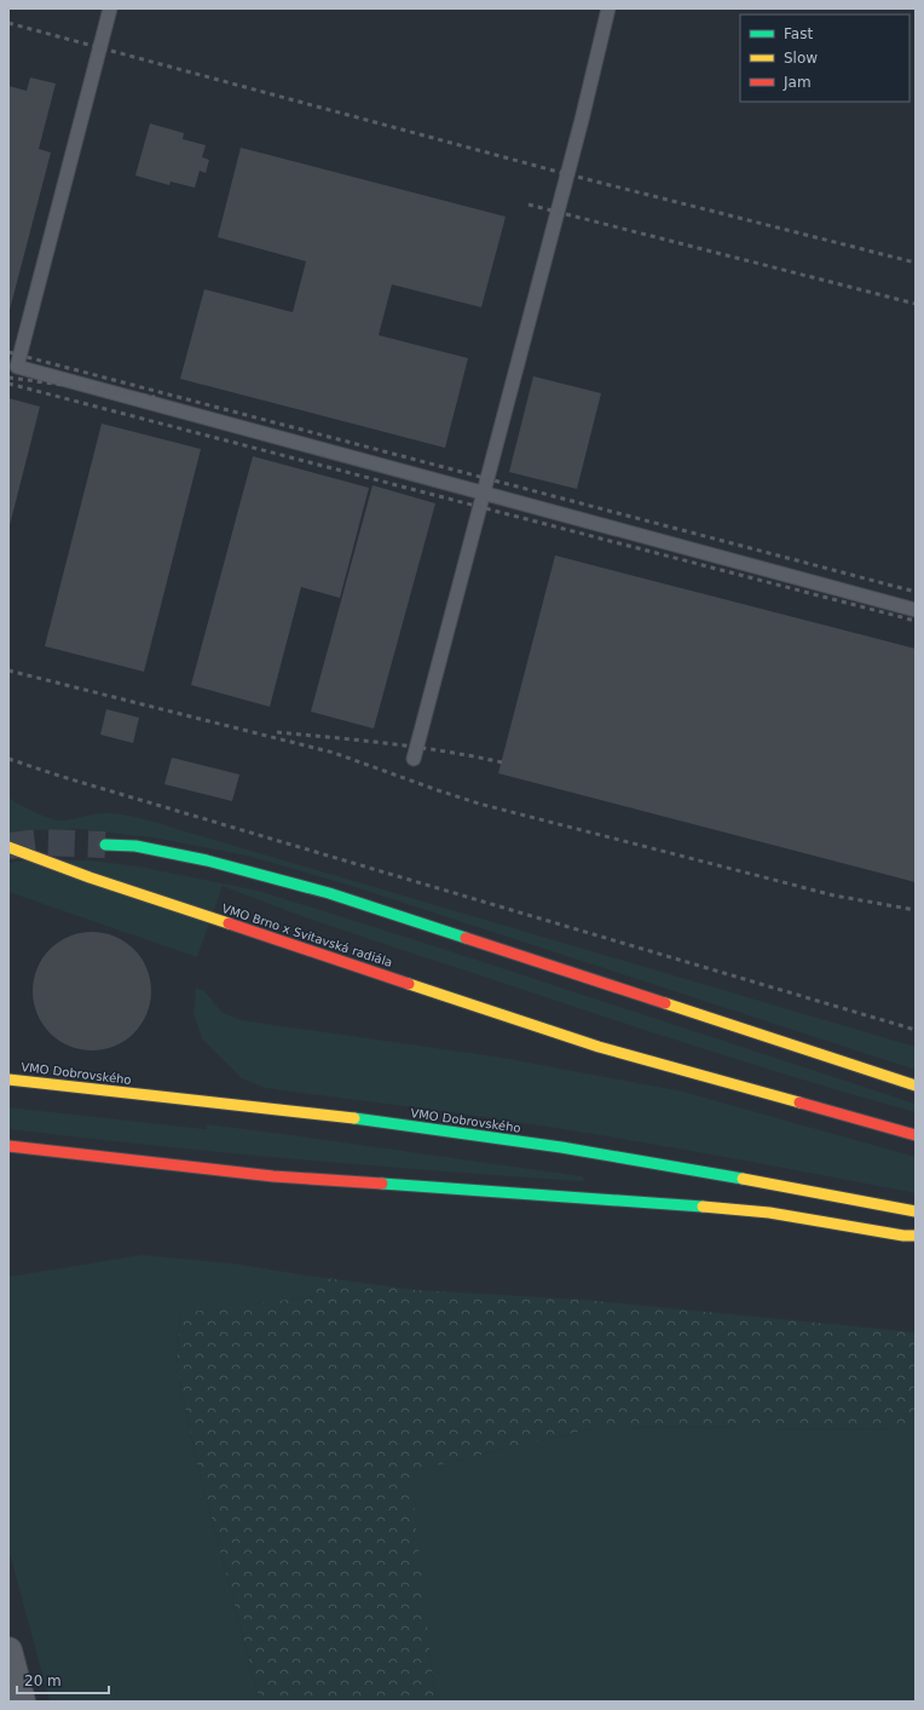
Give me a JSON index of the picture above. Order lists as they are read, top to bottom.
{
  "streets": {
    "highway": ["VMO Brno x Svitavská radiála", "VMO Dobrovského"]
  },
  "legend": ["Fast", "Slow", "Jam"],
  "scale_bar": "20 m"
}
